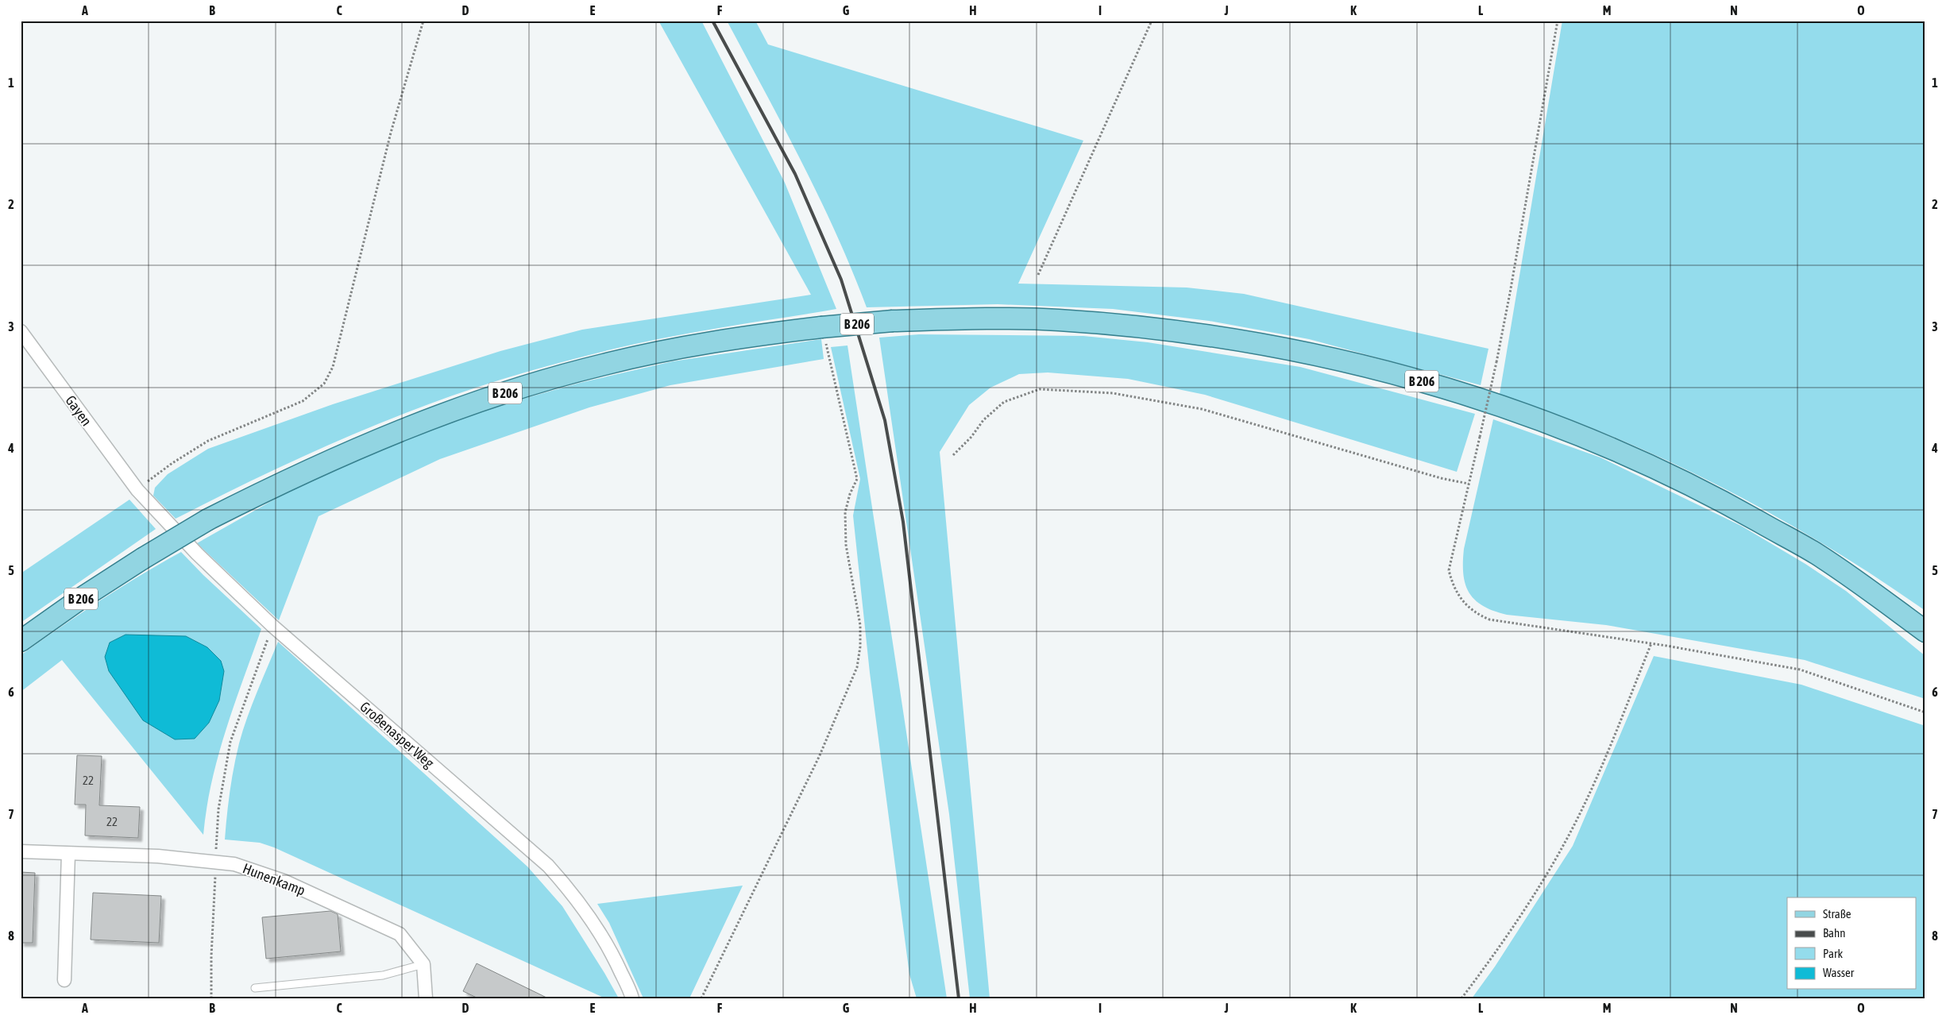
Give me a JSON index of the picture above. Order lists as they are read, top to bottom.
{
  "streets": {
    "main road": ["B 206"],
    "street": ["Gayen", "Großenasper Weg", "Hunenkamp"]
  },
  "crossings": [
    ["Gayen", "Großenasper Weg"]
  ],
  "house_numbers": ["22", "22"],
  "legend": [
    "Straße",
    "Bahn",
    "Park",
    "Wasser"
  ],
  "grid": {
    "columns": [
      "A",
      "B",
      "C",
      "D",
      "E",
      "F",
      "G",
      "H",
      "I",
      "J",
      "K",
      "L",
      "M",
      "N",
      "O"
    ],
    "rows": [
      "1",
      "2",
      "3",
      "4",
      "5",
      "6",
      "7",
      "8"
    ]
  }
}
